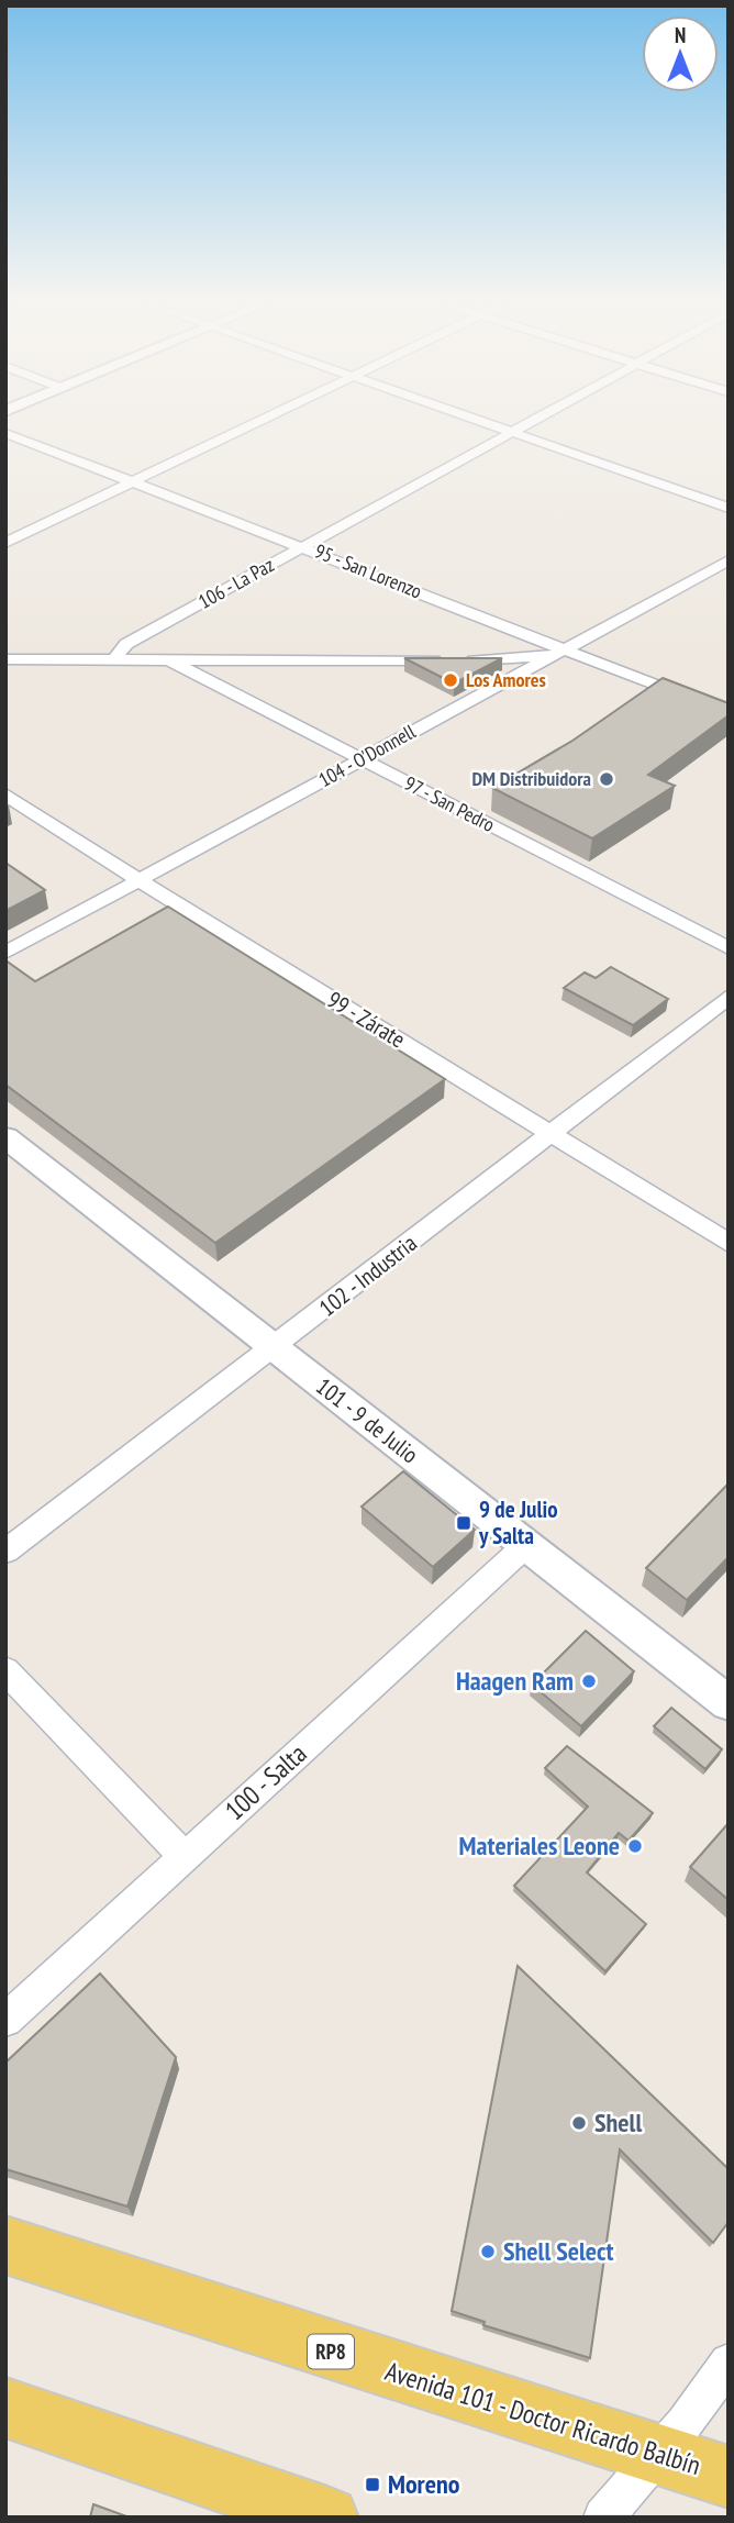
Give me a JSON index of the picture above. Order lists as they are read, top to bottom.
{
  "streets": {
    "main road": ["RP8", "Avenida 101 - Doctor Ricardo Balbín"],
    "street": [
      "95 - San Lorenzo",
      "106 - La Paz",
      "104 - O'Donnell",
      "97 - San Pedro",
      "99 - Zárate",
      "102 - Industria",
      "101 - 9 de Julio",
      "100 - Salta"
    ]
  },
  "crossings": [
    ["95 - San Lorenzo", "106 - La Paz"],
    ["95 - San Lorenzo", "104 - O'Donnell"],
    ["104 - O'Donnell", "97 - San Pedro"],
    ["104 - O'Donnell", "99 - Zárate"],
    ["99 - Zárate", "102 - Industria"],
    ["102 - Industria", "101 - 9 de Julio"],
    ["101 - 9 de Julio", "100 - Salta"]
  ],
  "places": {
    "other": [
      "Los Amores",
      "DM Distribuidora",
      "Haagen Ram",
      "Materiales Leone",
      "Shell",
      "Shell Select"
    ],
    "transit": ["9 de Julio y Salta", "Moreno"]
  },
  "north": "top"
}
